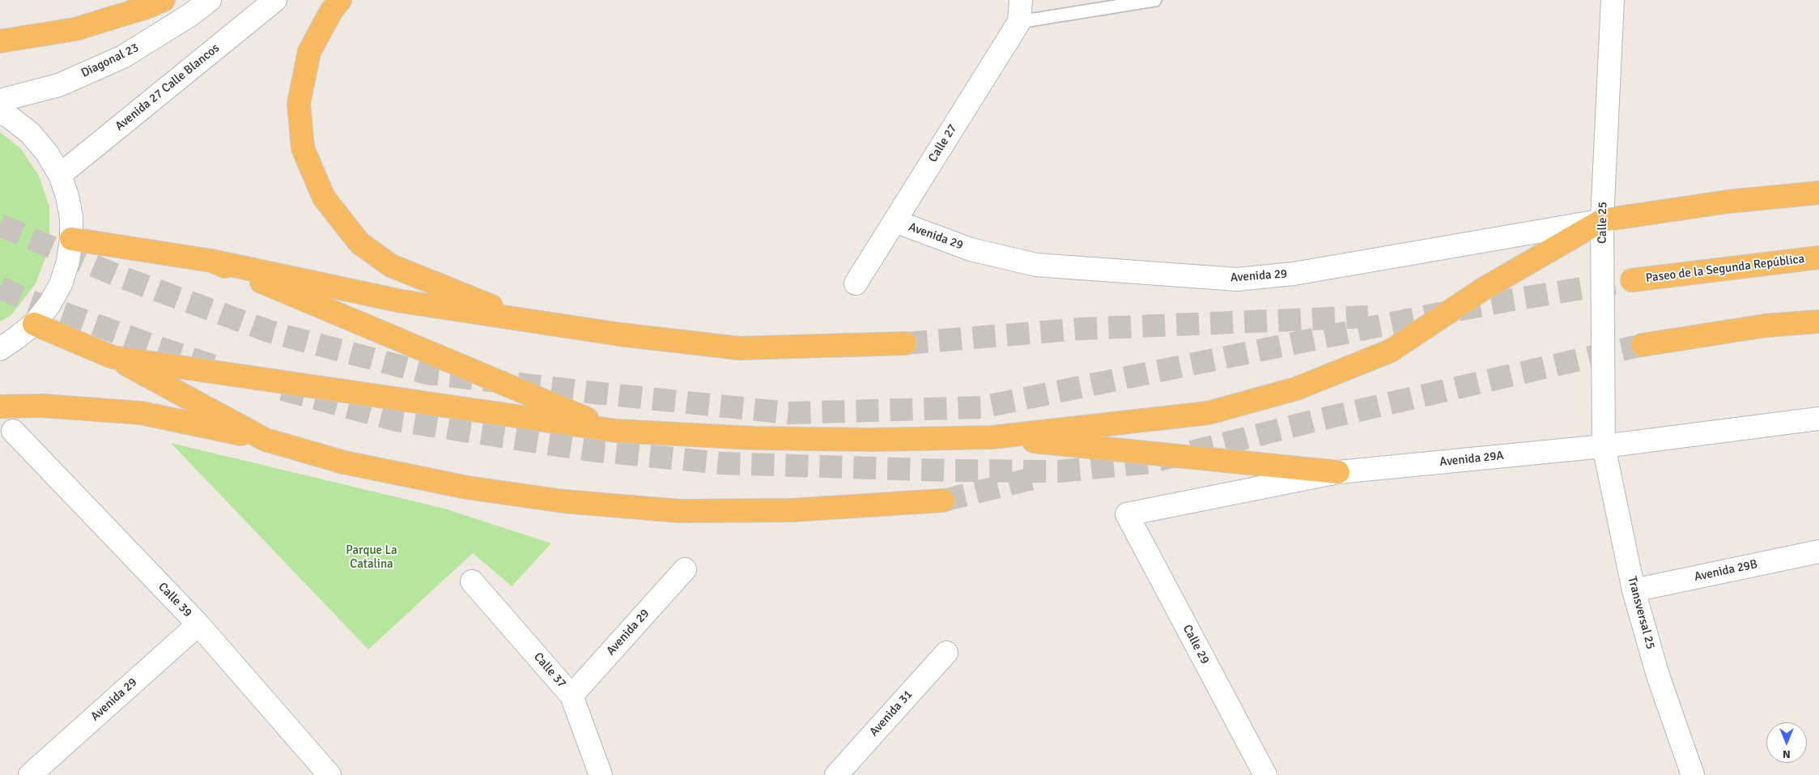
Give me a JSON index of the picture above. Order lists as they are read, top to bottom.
{
  "streets": {
    "highway": ["Paseo de la Segunda República"],
    "street": [
      "Diagonal 23",
      "Avenida 27 Calle Blancos",
      "Calle 27",
      "Calle 25",
      "Avenida 29",
      "Avenida 29A",
      "Avenida 29B",
      "Calle 39",
      "Transversal 25",
      "Calle 29",
      "Calle 37",
      "Avenida 31"
    ]
  },
  "crossings": [
    ["Calle 27", "Avenida 29"],
    ["Calle 25", "Avenida 29"],
    ["Calle 25", "Avenida 29A"],
    ["Calle 25", "Transversal 25"],
    ["Avenida 29", "Calle 39"],
    ["Avenida 29", "Calle 37"],
    ["Avenida 29A", "Transversal 25"],
    ["Avenida 29A", "Calle 29"],
    ["Avenida 29B", "Transversal 25"]
  ],
  "parks": ["Parque La Catalina"],
  "north": "bottom"
}
